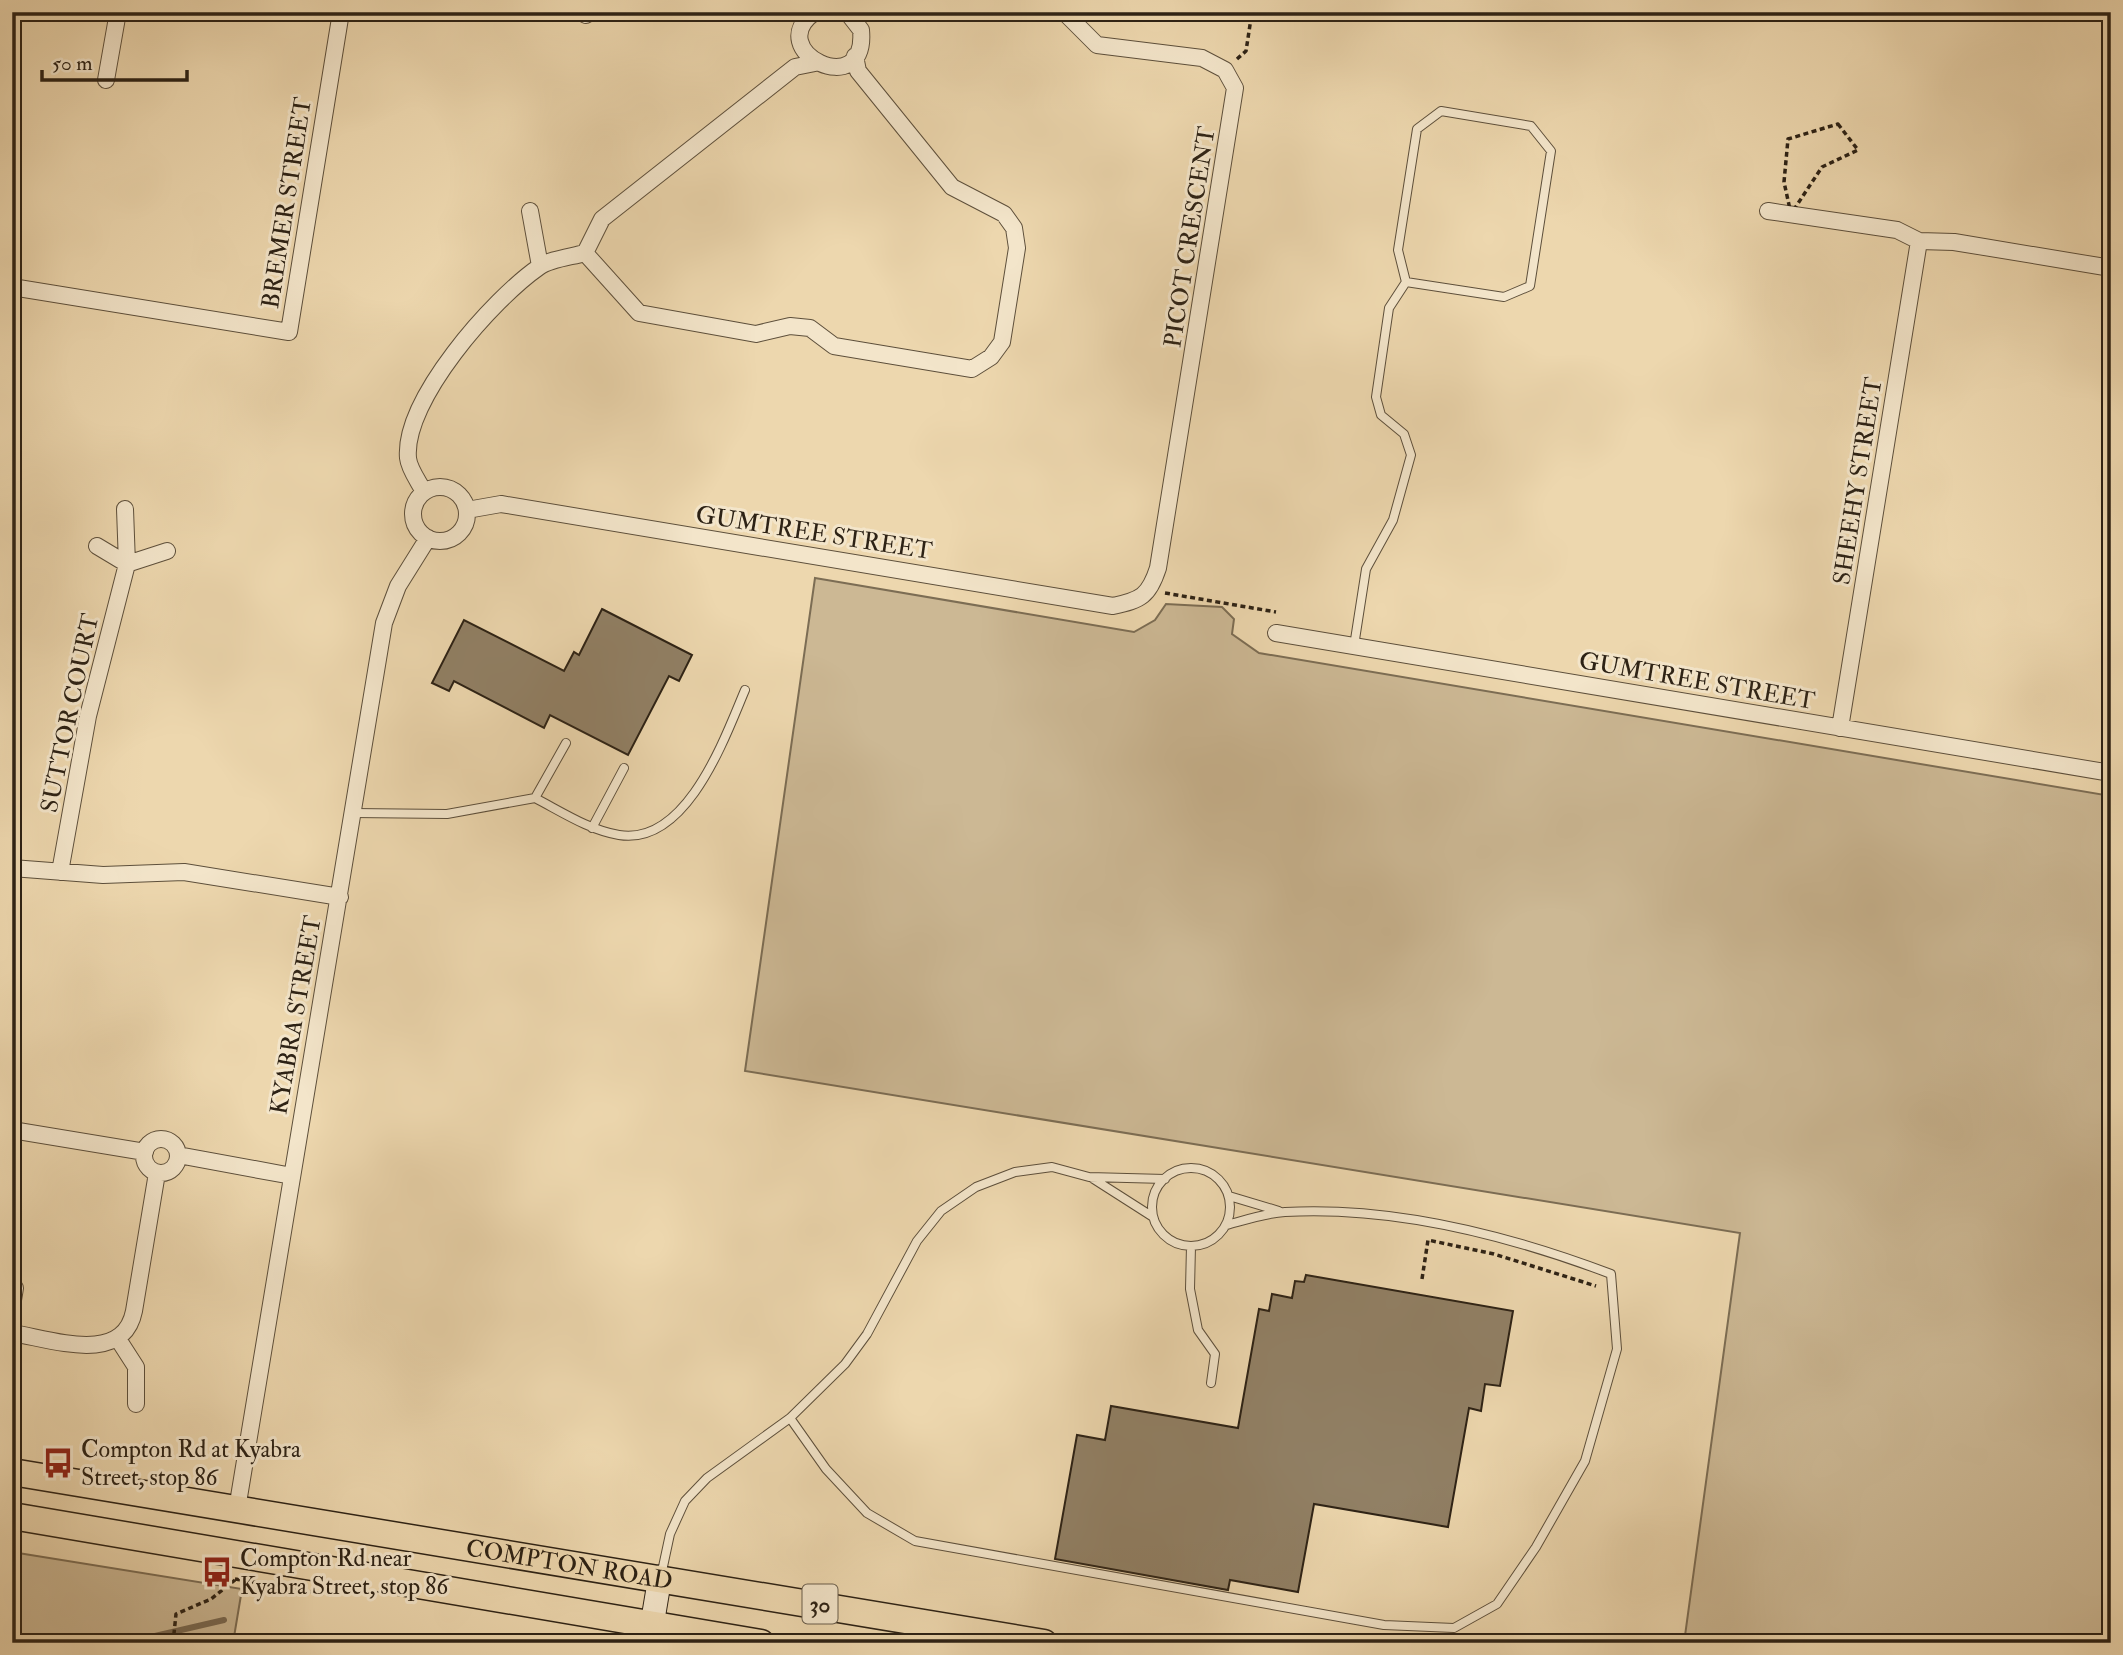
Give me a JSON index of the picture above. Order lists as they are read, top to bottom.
{
  "streets": {
    "main road": ["COMPTON ROAD", "30"],
    "street": [
      "BREMER STREET",
      "PICOT CRESCENT",
      "SHEEHY STREET",
      "GUMTREE STREET",
      "SUTTOR COURT",
      "KYABRA STREET"
    ]
  },
  "crossings": [
    ["PICOT CRESCENT", "GUMTREE STREET"],
    ["SHEEHY STREET", "GUMTREE STREET"],
    ["GUMTREE STREET", "KYABRA STREET"],
    ["KYABRA STREET", "COMPTON ROAD"]
  ],
  "places": {
    "bus stop": ["Compton Rd at Kyabra Street, stop 86", "Compton Rd near Kyabra Street, stop 86"]
  },
  "scale_bar": "50 m"
}
